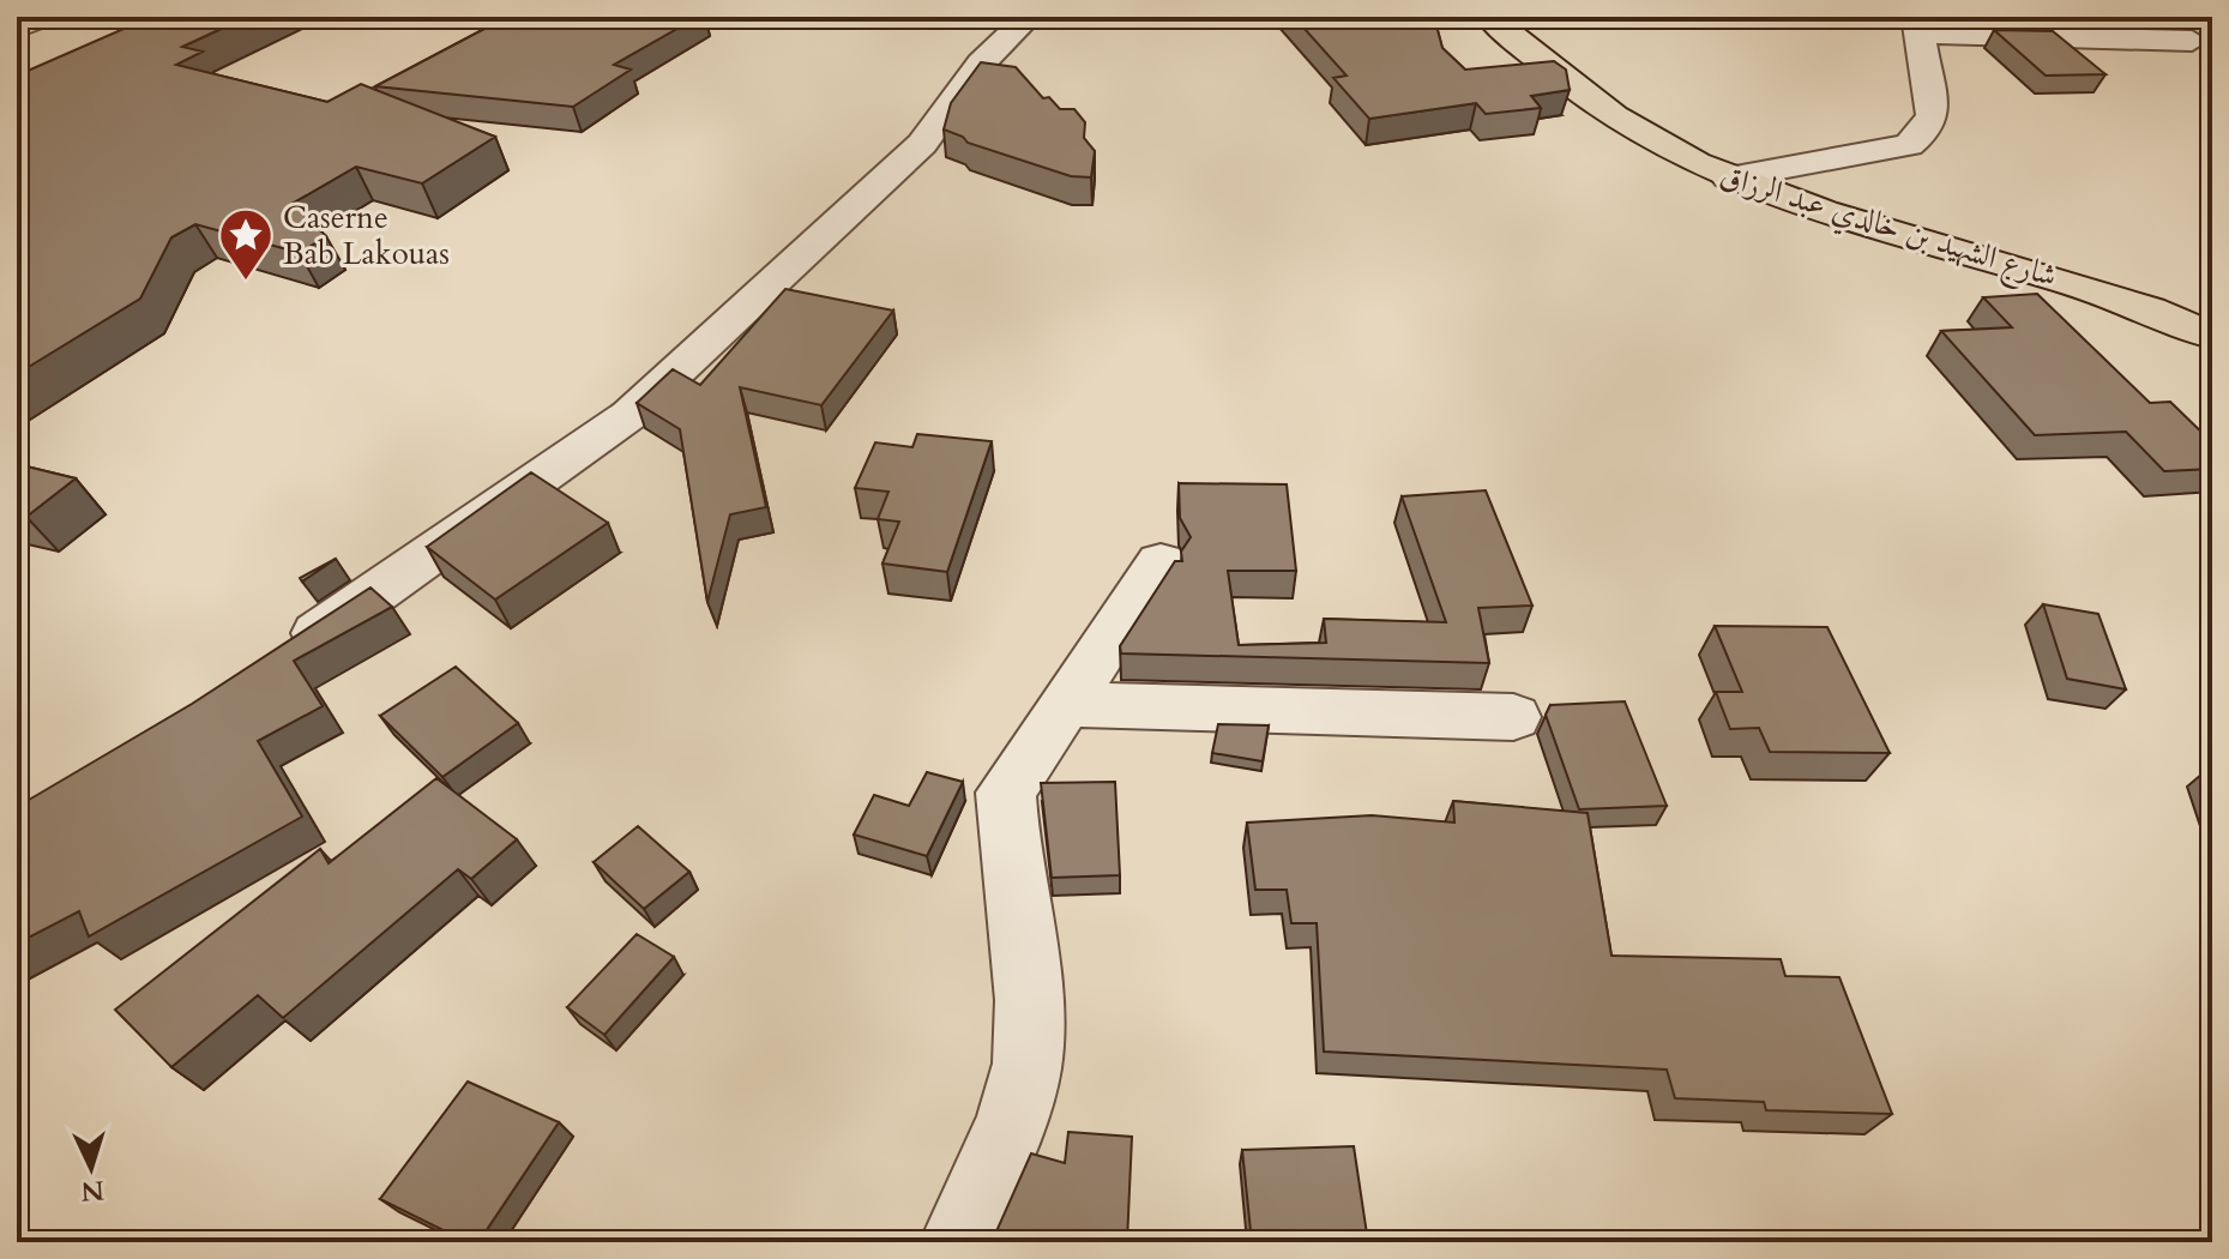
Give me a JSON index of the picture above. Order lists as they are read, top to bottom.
{
  "streets": {
    "main road": ["شارع الشهيد بن خالدي عبد الرزاق"]
  },
  "places": {
    "place": ["Caserne Bab Lakouas"]
  },
  "north": "bottom"
}
